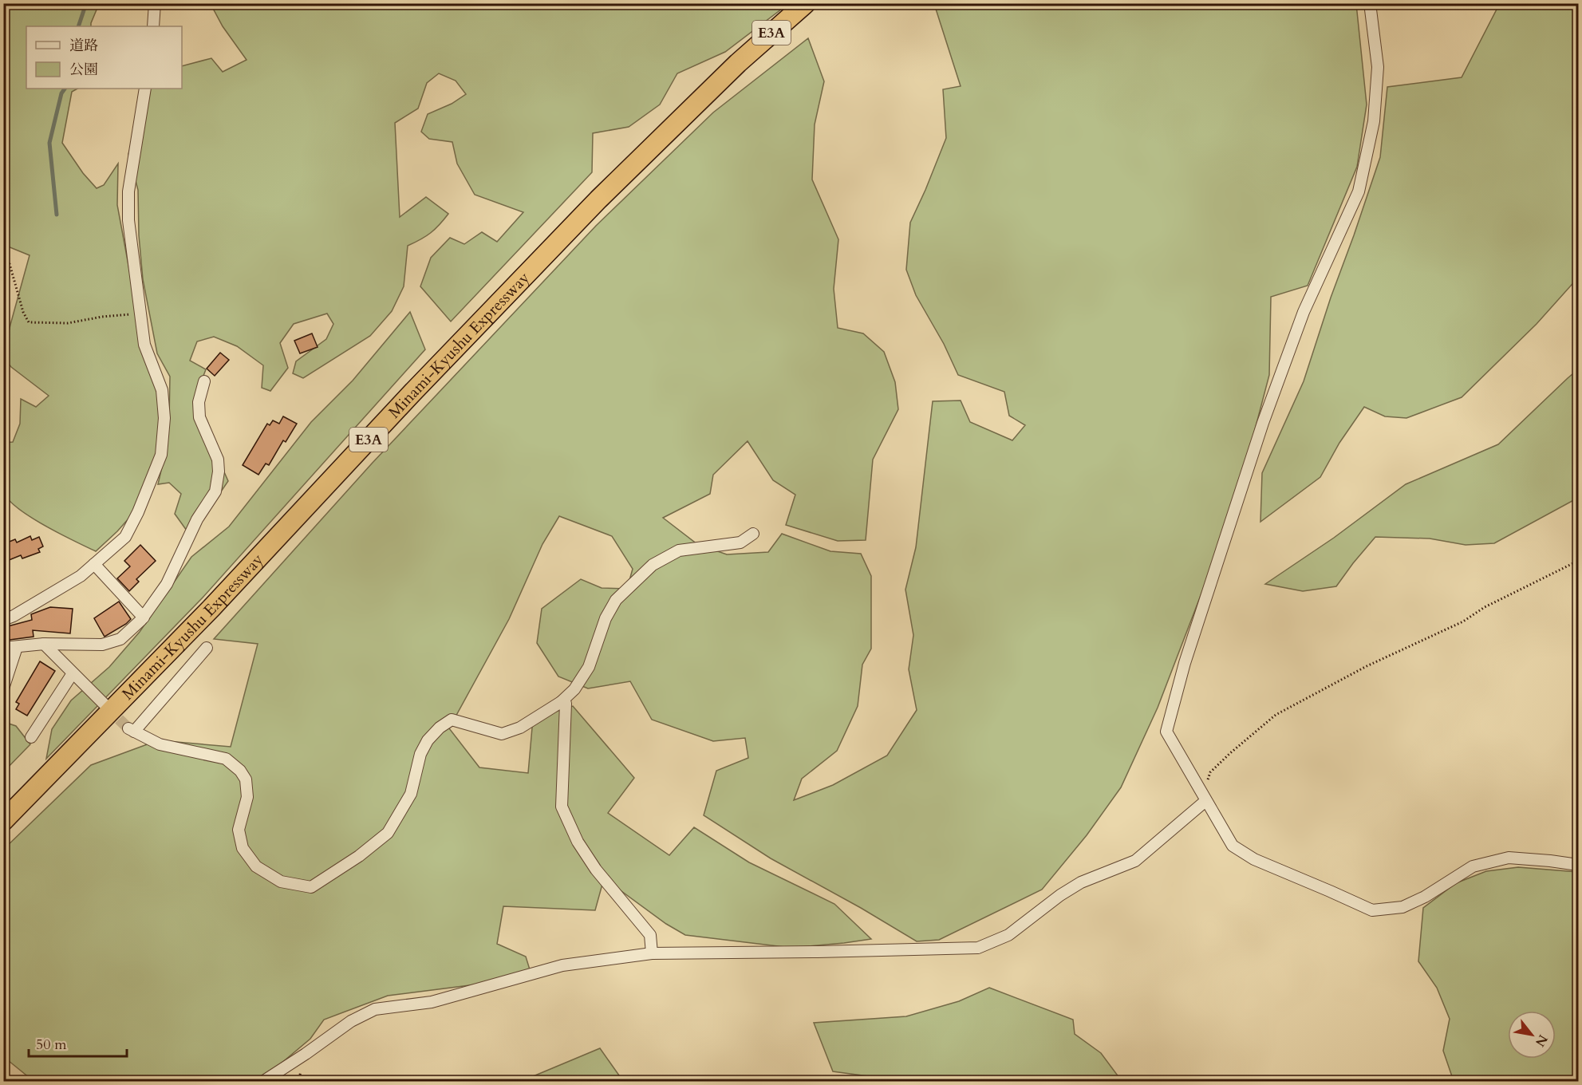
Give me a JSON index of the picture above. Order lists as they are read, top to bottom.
{
  "streets": {
    "highway": ["E3A", "Minami-Kyushu Expressway"]
  },
  "legend": ["道路", "公園"],
  "scale_bar": "50 m",
  "north": "bottom right"
}
